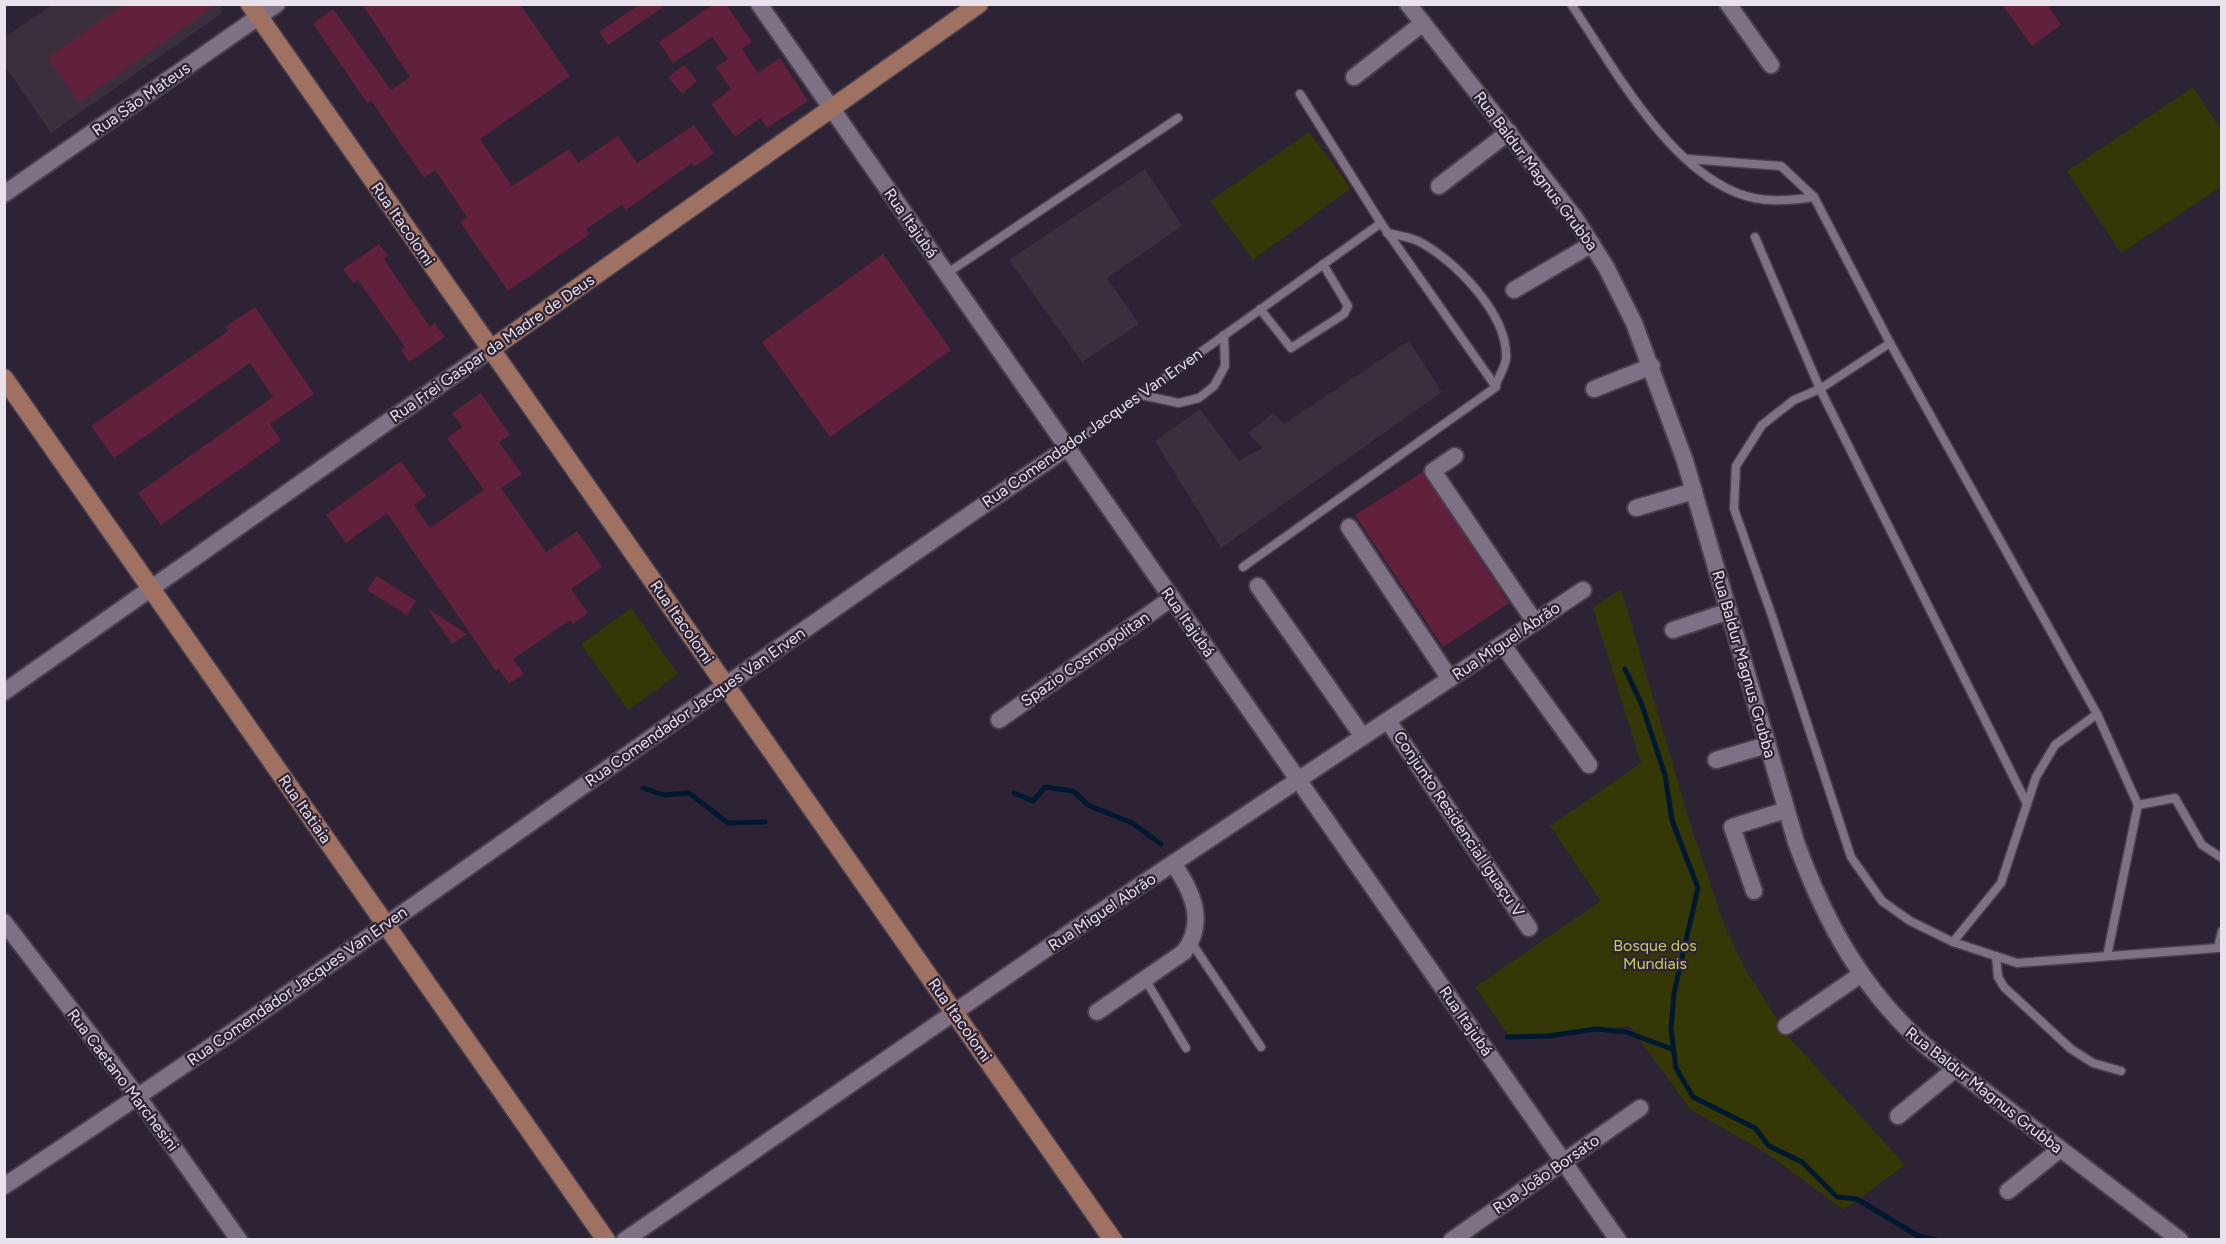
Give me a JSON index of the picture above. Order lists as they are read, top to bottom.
{
  "streets": {
    "main road": ["Rua Itacolomi", "Rua Frei Gaspar da Madre de Deus", "Rua Itatiaia"],
    "street": [
      "Rua São Mateus",
      "Rua Baldur Magnus Grubba",
      "Rua Itajubá",
      "Rua Comendador Jacques Van Erven",
      "Rua Miguel Abrão",
      "Spazio Cosmopolitan",
      "Conjunto Residencial Iguaçu V",
      "Rua Caetano Marchesini",
      "Rua João Borsato"
    ]
  },
  "crossings": [
    ["Rua São Mateus", "Rua Itacolomi"],
    ["Rua Itajubá", "Rua Frei Gaspar da Madre de Deus"],
    ["Rua Itajubá", "Rua Comendador Jacques Van Erven"],
    ["Rua Itajubá", "Rua Miguel Abrão"],
    ["Rua Itajubá", "Spazio Cosmopolitan"],
    ["Rua Itajubá", "Rua João Borsato"],
    ["Rua Itacolomi", "Rua Frei Gaspar da Madre de Deus"],
    ["Rua Itacolomi", "Rua Comendador Jacques Van Erven"],
    ["Rua Itacolomi", "Rua Miguel Abrão"],
    ["Rua Frei Gaspar da Madre de Deus", "Rua Itatiaia"],
    ["Rua Comendador Jacques Van Erven", "Rua Itatiaia"],
    ["Rua Comendador Jacques Van Erven", "Rua Caetano Marchesini"],
    ["Rua Miguel Abrão", "Conjunto Residencial Iguaçu V"]
  ],
  "parks": ["Bosque dos Mundiais"]
}
